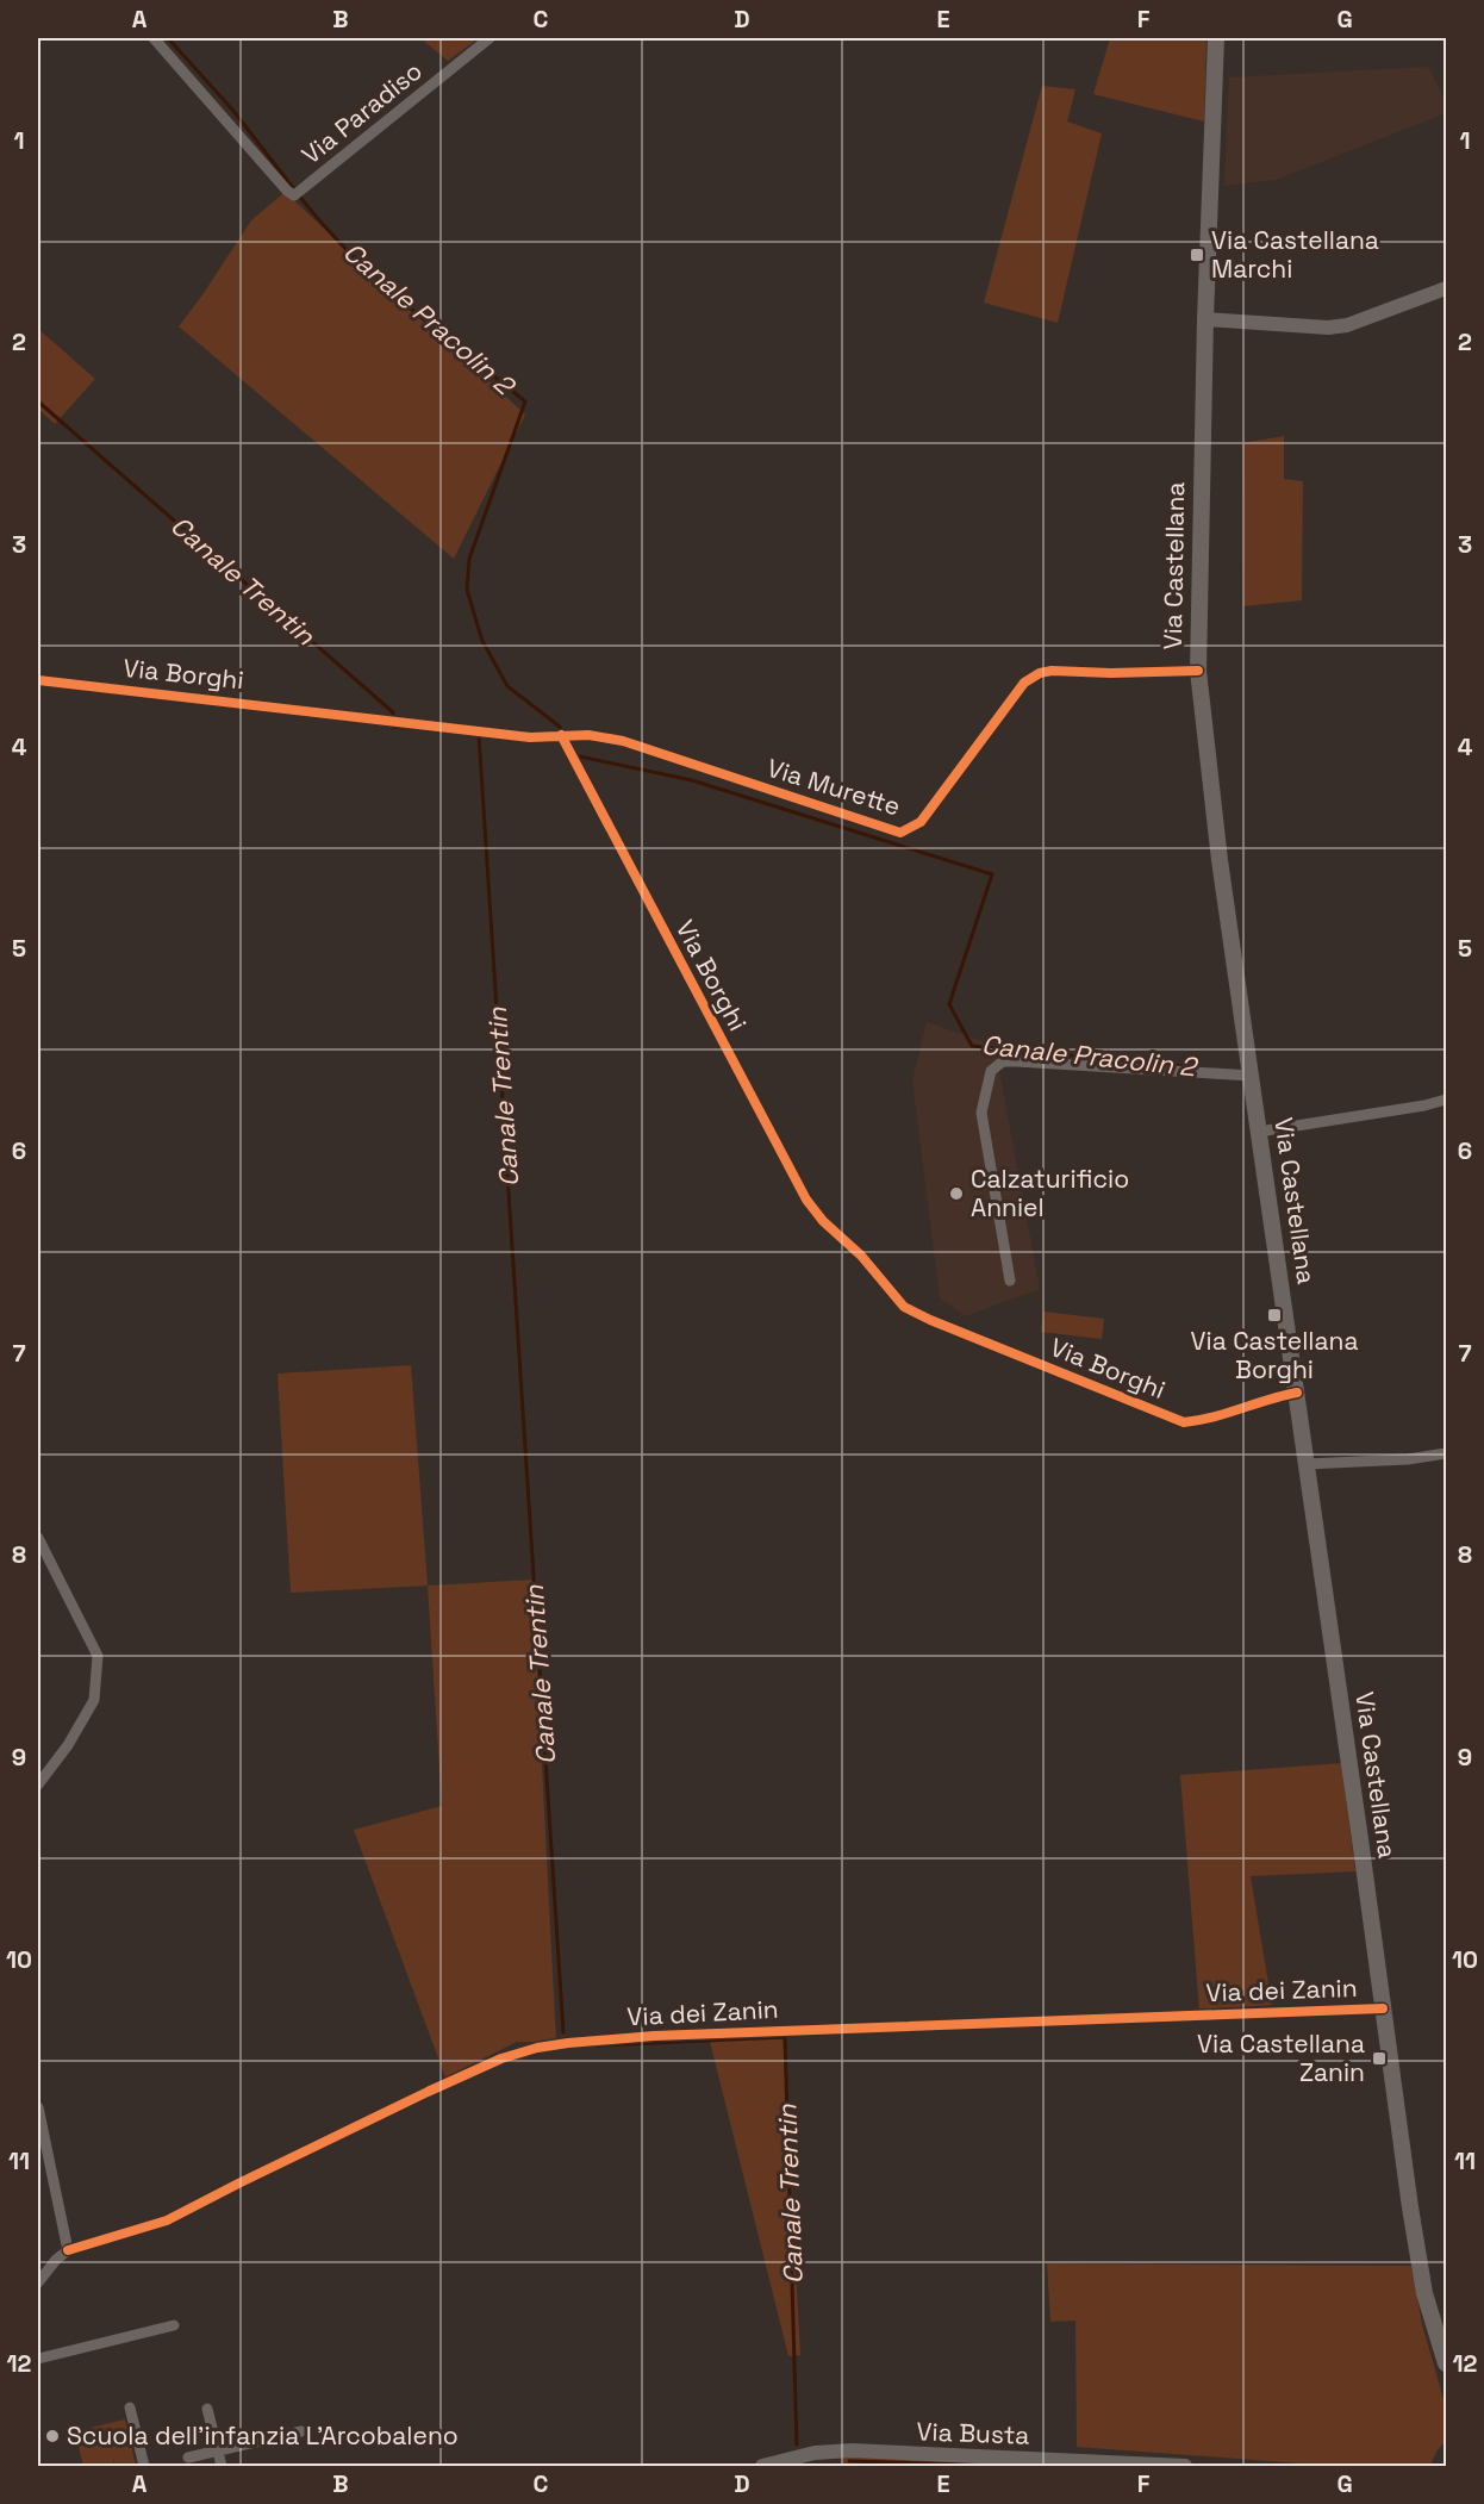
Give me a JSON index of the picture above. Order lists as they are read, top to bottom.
{
  "streets": {
    "main road": ["Via Castellana"],
    "street": [
      "Via Paradiso",
      "Via Borghi",
      "Via Murette",
      "Via dei Zanin",
      "Via Busta"
    ]
  },
  "crossings": [
    ["Via Castellana", "Via Borghi"],
    ["Via Castellana", "Via Murette"],
    ["Via Castellana", "Via dei Zanin"],
    ["Via Borghi", "Via Murette"]
  ],
  "water": ["Canale Pracolin 2", "Canale Trentin"],
  "places": {
    "transit": ["Via Castellana Marchi", "Via Castellana Borghi", "Via Castellana Zanin"],
    "other": ["Calzaturificio Anniel", "Scuola dell'infanzia L'Arcobaleno"]
  },
  "grid": {
    "columns": [
      "A",
      "B",
      "C",
      "D",
      "E",
      "F",
      "G"
    ],
    "rows": [
      "1",
      "2",
      "3",
      "4",
      "5",
      "6",
      "7",
      "8",
      "9",
      "10",
      "11",
      "12"
    ]
  }
}
